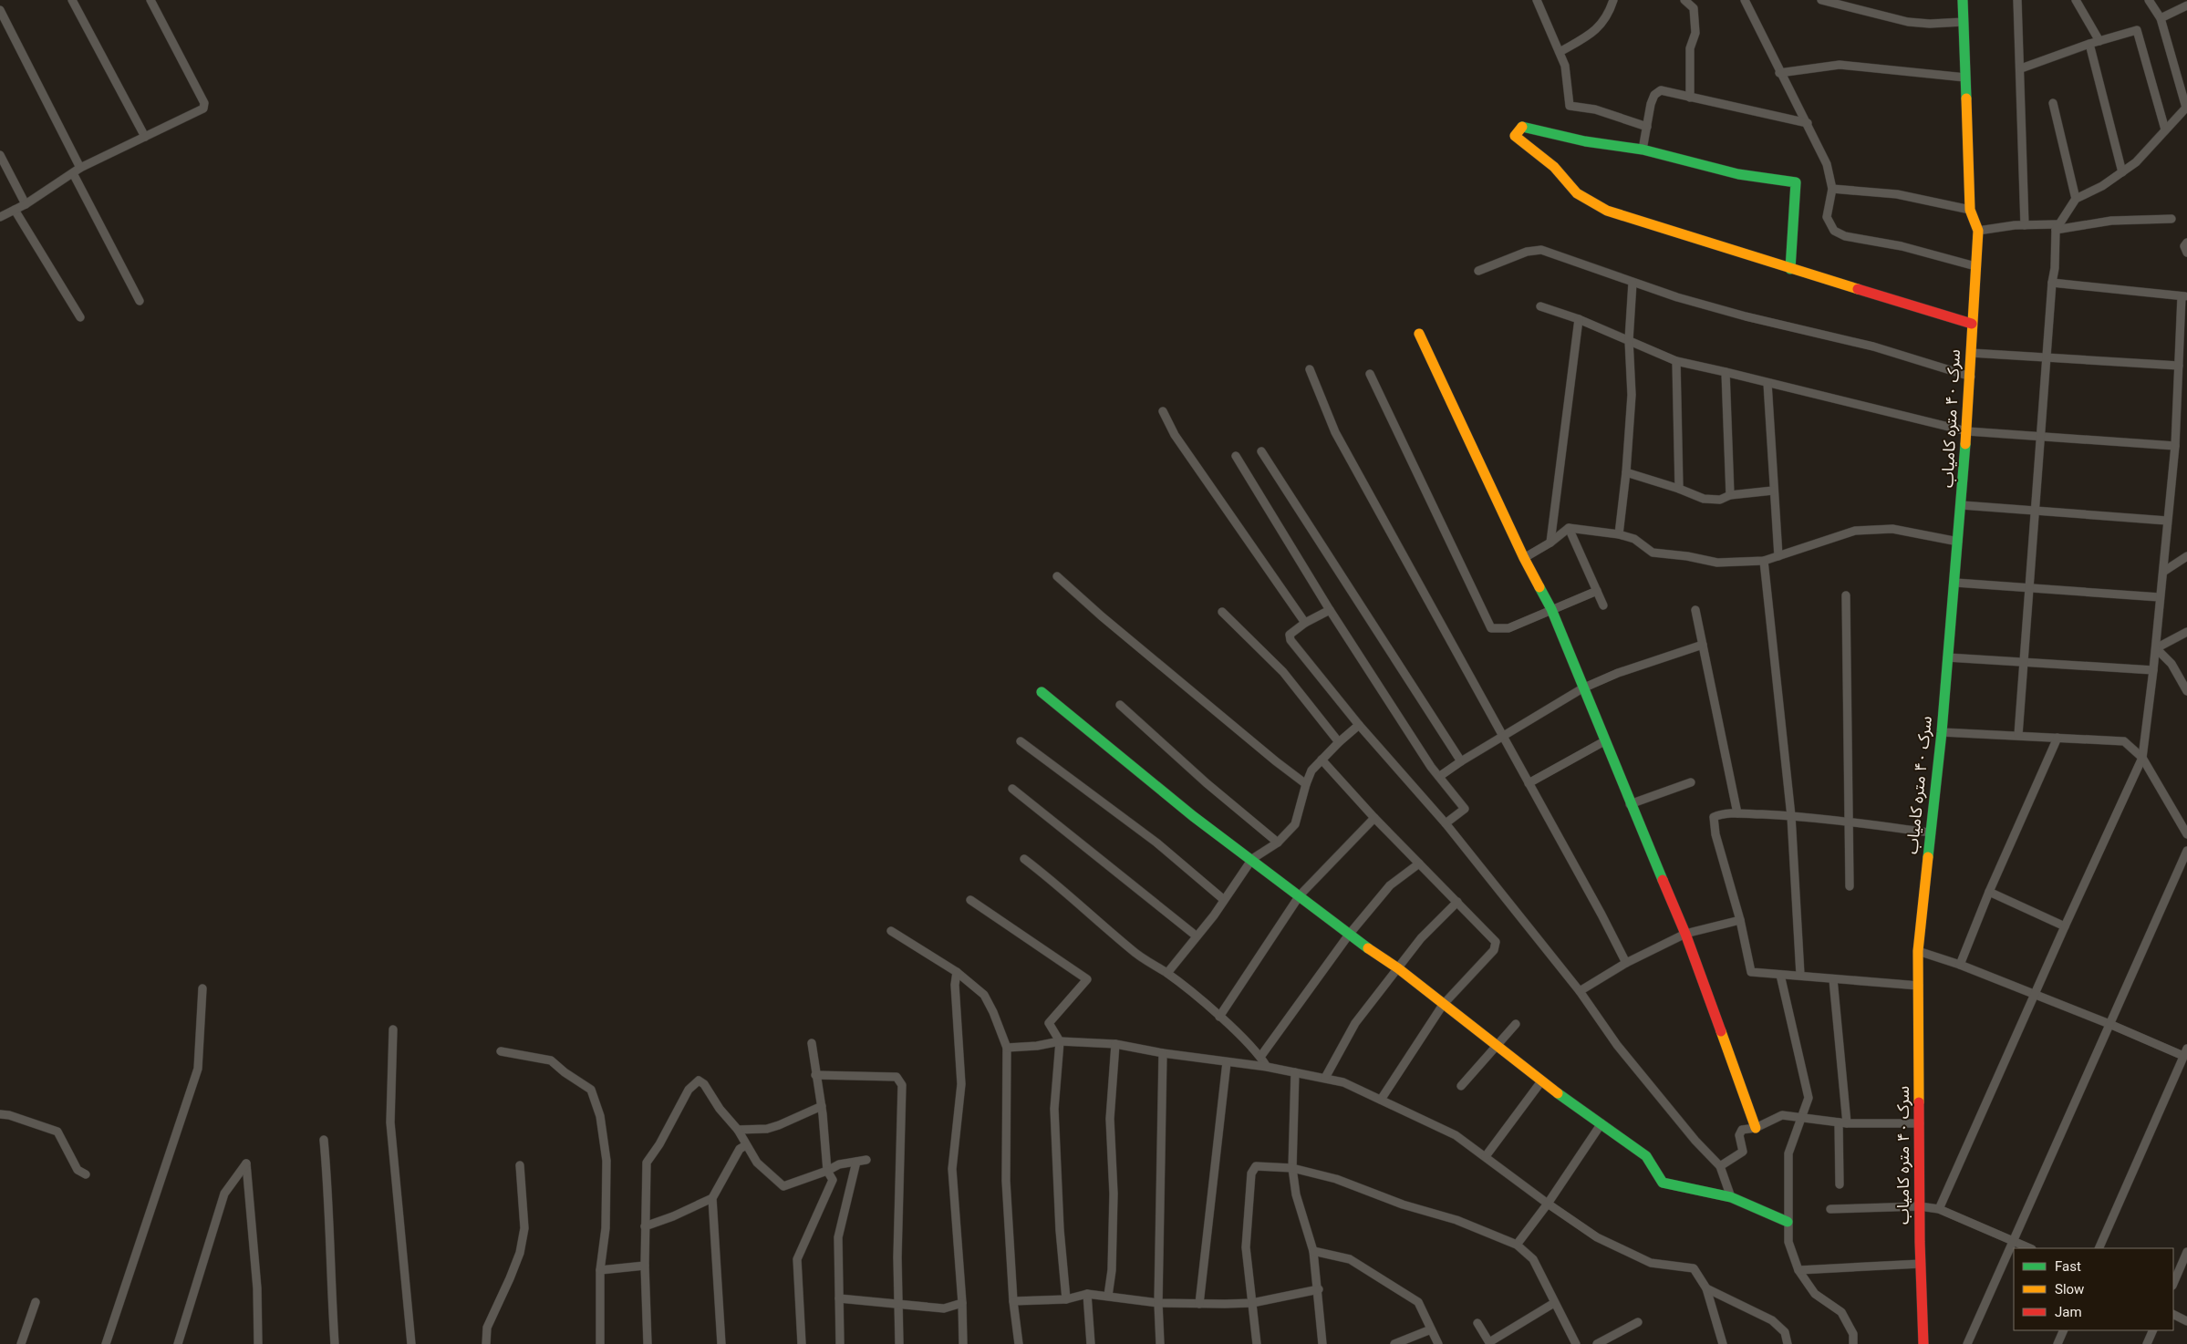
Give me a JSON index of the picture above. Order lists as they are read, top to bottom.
{
  "streets": {
    "street": ["سرک ۴۰ متره کامیاب"]
  },
  "legend": ["Fast", "Slow", "Jam"]
}
